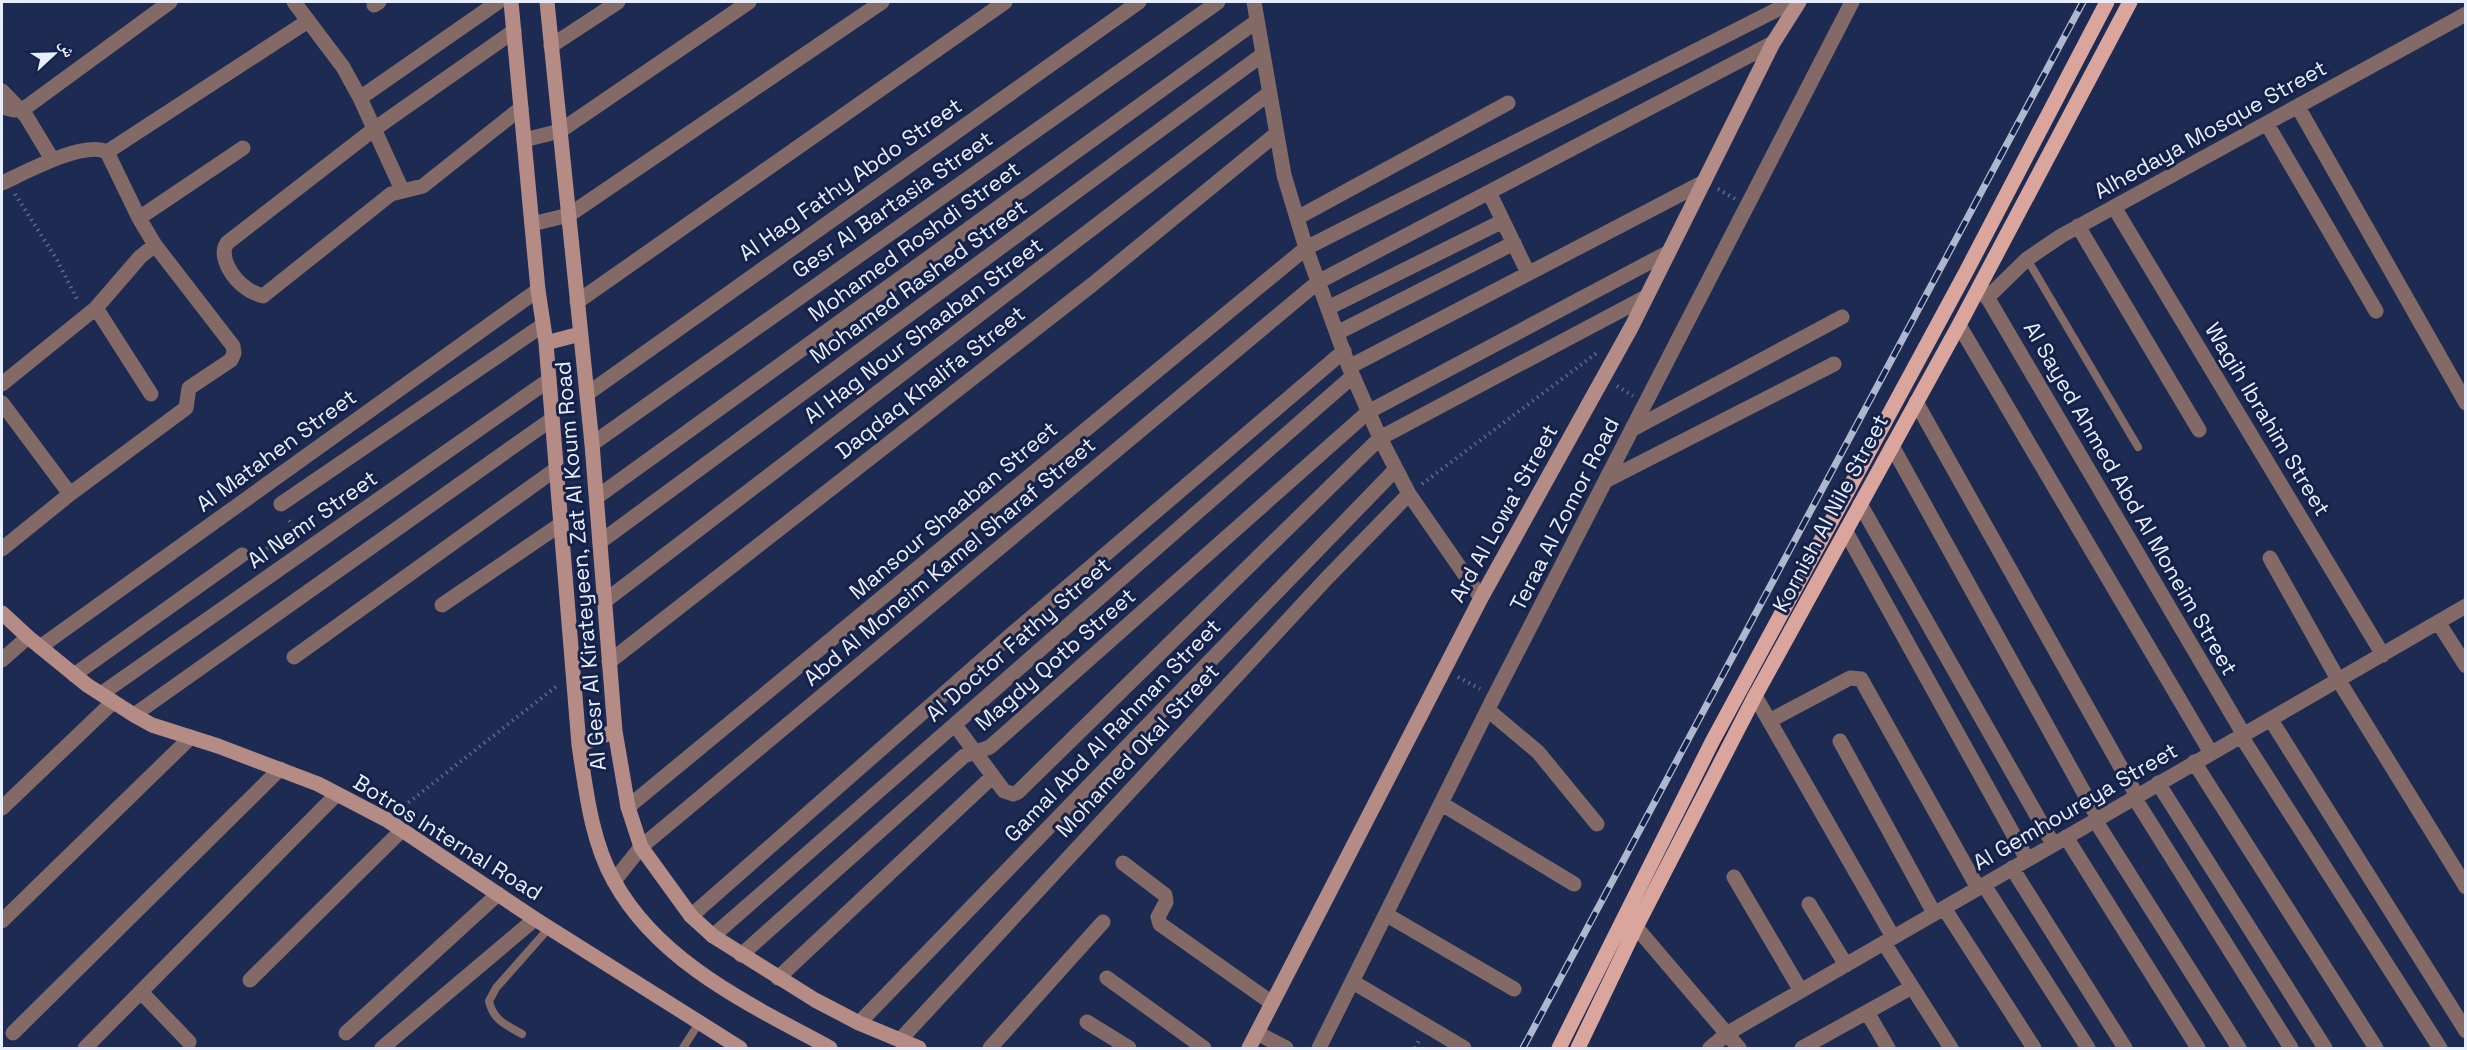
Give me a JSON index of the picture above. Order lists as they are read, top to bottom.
{
  "streets": {
    "main road": ["Kornish Al Nile Street"],
    "street": [
      "Alhedaya Mosque Street",
      "Al Hag Fathy Abdo Street",
      "Gesr Al Bartasia Street",
      "Mohamed Roshdi Street",
      "Mohamed Rashed Street",
      "Al Hag Nour Shaaban Street",
      "Daqdaq Khalifa Street",
      "Wagih Ibrahim Street",
      "Al Matahen Street",
      "Al Sayed Ahmed Abd Al Moneim Street",
      "Mansour Shaaban Street",
      "Ard Al Lowa' Street",
      "Teraa Al Zomor Road",
      "Al Nemr Street",
      "Abd Al Moneim Kamel Sharaf Street",
      "Al Gesr Al Kirateyeen, Zat Al Koum Road",
      "Al Doctor Fathy Street",
      "Magdy Qotb Street",
      "Gamal Abd Al Rahman Street",
      "Mohamed Okal Street",
      "Al Gemhoureya Street",
      "Botros Internal Road"
    ]
  },
  "crossings": [
    ["Alhedaya Mosque Street", "Wagih Ibrahim Street"],
    ["Alhedaya Mosque Street", "Al Sayed Ahmed Abd Al Moneim Street"],
    ["Al Hag Fathy Abdo Street", "Al Gesr Al Kirateyeen, Zat Al Koum Road"],
    ["Gesr Al Bartasia Street", "Al Gesr Al Kirateyeen, Zat Al Koum Road"],
    ["Mohamed Roshdi Street", "Al Gesr Al Kirateyeen, Zat Al Koum Road"],
    ["Mohamed Rashed Street", "Al Gesr Al Kirateyeen, Zat Al Koum Road"],
    ["Al Hag Nour Shaaban Street", "Al Gesr Al Kirateyeen, Zat Al Koum Road"],
    ["Daqdaq Khalifa Street", "Al Gesr Al Kirateyeen, Zat Al Koum Road"],
    ["Wagih Ibrahim Street", "Al Gemhoureya Street"],
    ["Al Matahen Street", "Al Gesr Al Kirateyeen, Zat Al Koum Road"],
    ["Al Matahen Street", "Botros Internal Road"],
    ["Al Sayed Ahmed Abd Al Moneim Street", "Kornish Al Nile Street"],
    ["Al Sayed Ahmed Abd Al Moneim Street", "Al Gemhoureya Street"],
    ["Mansour Shaaban Street", "Al Gesr Al Kirateyeen, Zat Al Koum Road"],
    ["Ard Al Lowa' Street", "Abd Al Moneim Kamel Sharaf Street"],
    ["Ard Al Lowa' Street", "Al Doctor Fathy Street"],
    ["Ard Al Lowa' Street", "Magdy Qotb Street"],
    ["Al Nemr Street", "Al Gesr Al Kirateyeen, Zat Al Koum Road"],
    ["Al Nemr Street", "Botros Internal Road"],
    ["Abd Al Moneim Kamel Sharaf Street", "Al Gesr Al Kirateyeen, Zat Al Koum Road"],
    ["Al Gesr Al Kirateyeen, Zat Al Koum Road", "Al Doctor Fathy Street"],
    ["Al Gesr Al Kirateyeen, Zat Al Koum Road", "Magdy Qotb Street"],
    ["Al Gesr Al Kirateyeen, Zat Al Koum Road", "Gamal Abd Al Rahman Street"],
    ["Al Gesr Al Kirateyeen, Zat Al Koum Road", "Mohamed Okal Street"]
  ],
  "north": "right"
}
